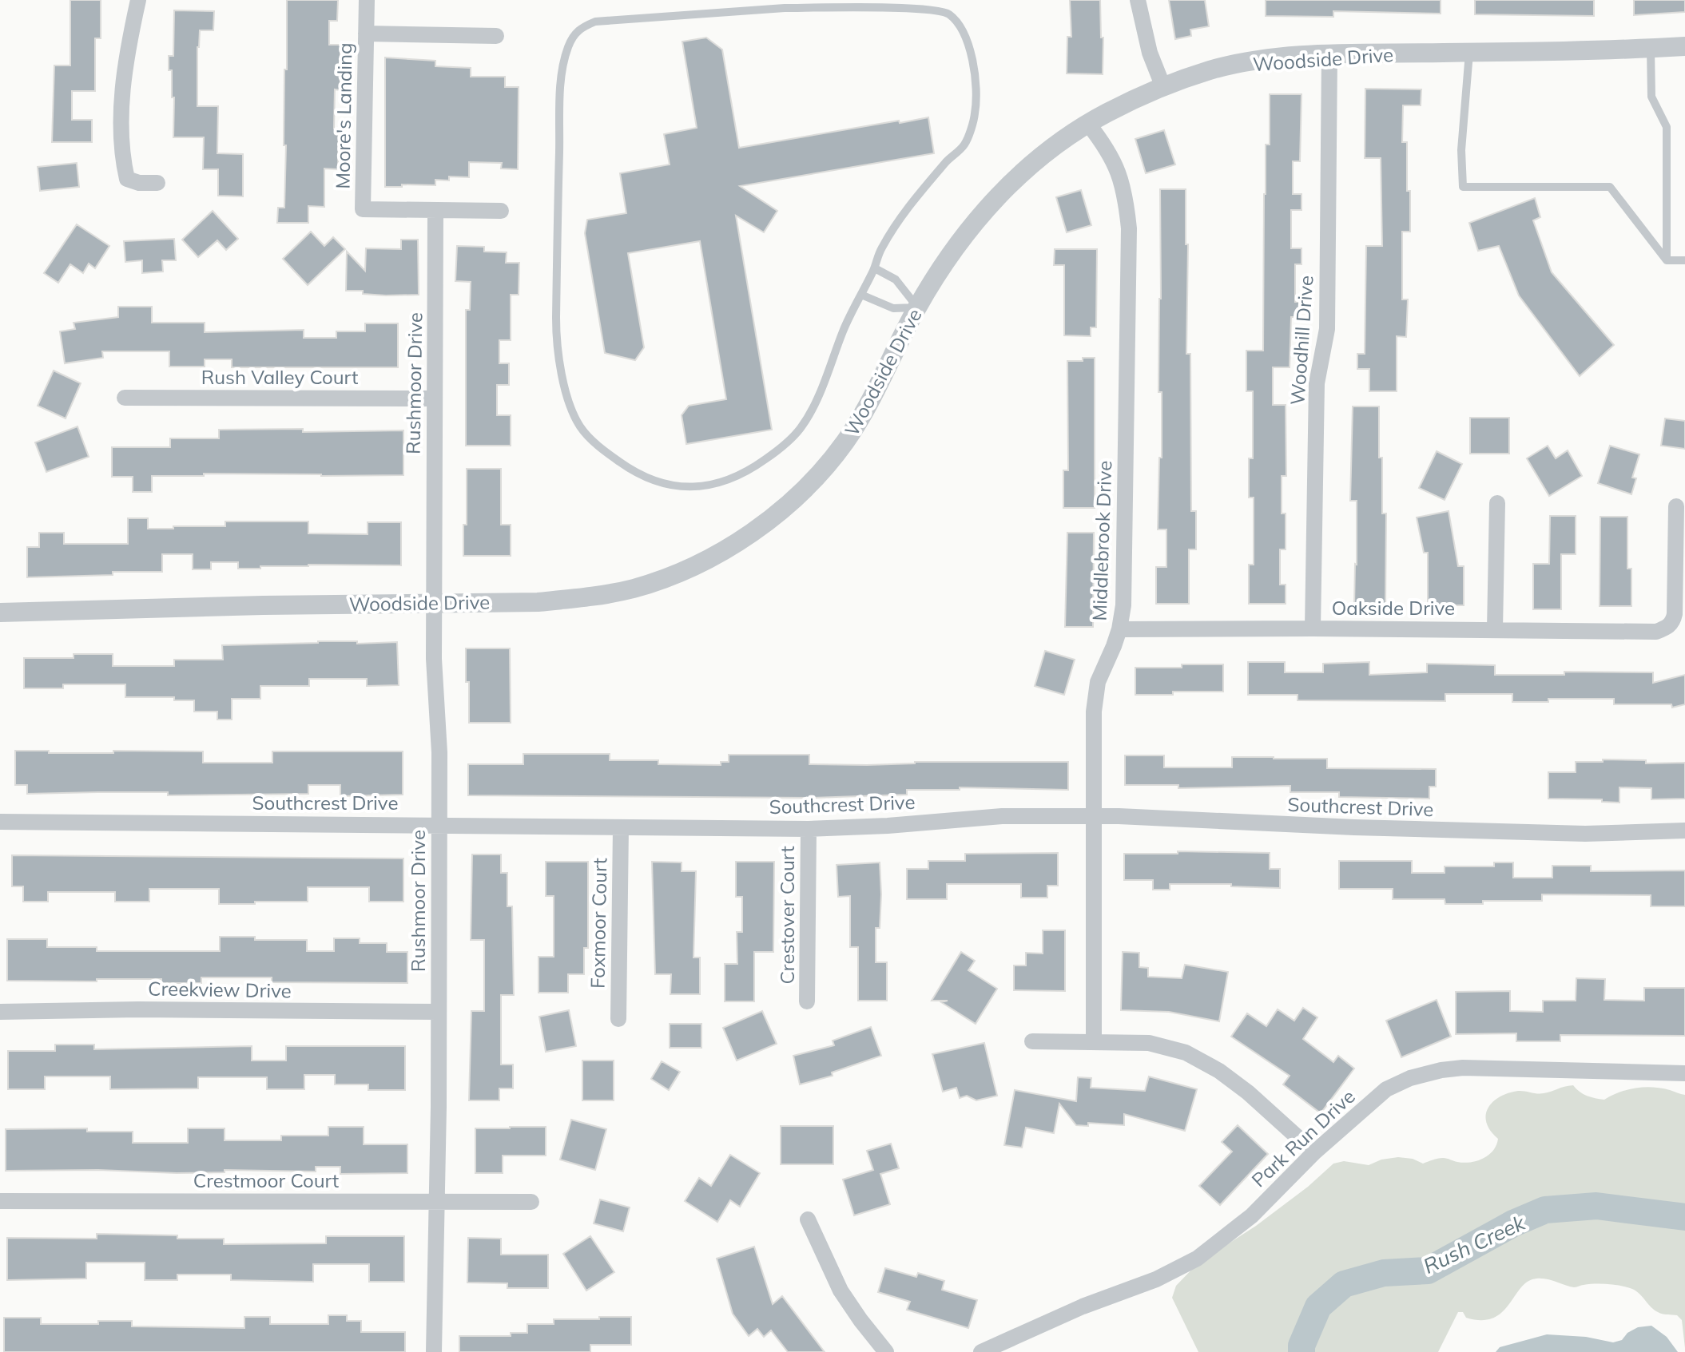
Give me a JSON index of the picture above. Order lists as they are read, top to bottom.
{
  "streets": {
    "street": [
      "Woodside Drive",
      "Moore's Landing",
      "Woodhill Drive",
      "Rush Valley Court",
      "Rushmoor Drive",
      "Middlebrook Drive",
      "Oakside Drive",
      "Southcrest Drive",
      "Crestover Court",
      "Foxmoor Court",
      "Creekview Drive",
      "Park Run Drive",
      "Crestmoor Court"
    ]
  },
  "crossings": [
    ["Woodside Drive", "Woodhill Drive"],
    ["Woodside Drive", "Rushmoor Drive"],
    ["Woodside Drive", "Middlebrook Drive"],
    ["Moore's Landing", "Rushmoor Drive"],
    ["Woodhill Drive", "Oakside Drive"],
    ["Rush Valley Court", "Rushmoor Drive"],
    ["Rushmoor Drive", "Southcrest Drive"],
    ["Rushmoor Drive", "Creekview Drive"],
    ["Rushmoor Drive", "Crestmoor Court"],
    ["Middlebrook Drive", "Oakside Drive"],
    ["Middlebrook Drive", "Southcrest Drive"],
    ["Southcrest Drive", "Crestover Court"],
    ["Southcrest Drive", "Foxmoor Court"]
  ],
  "water": ["Rush Creek"]
}
